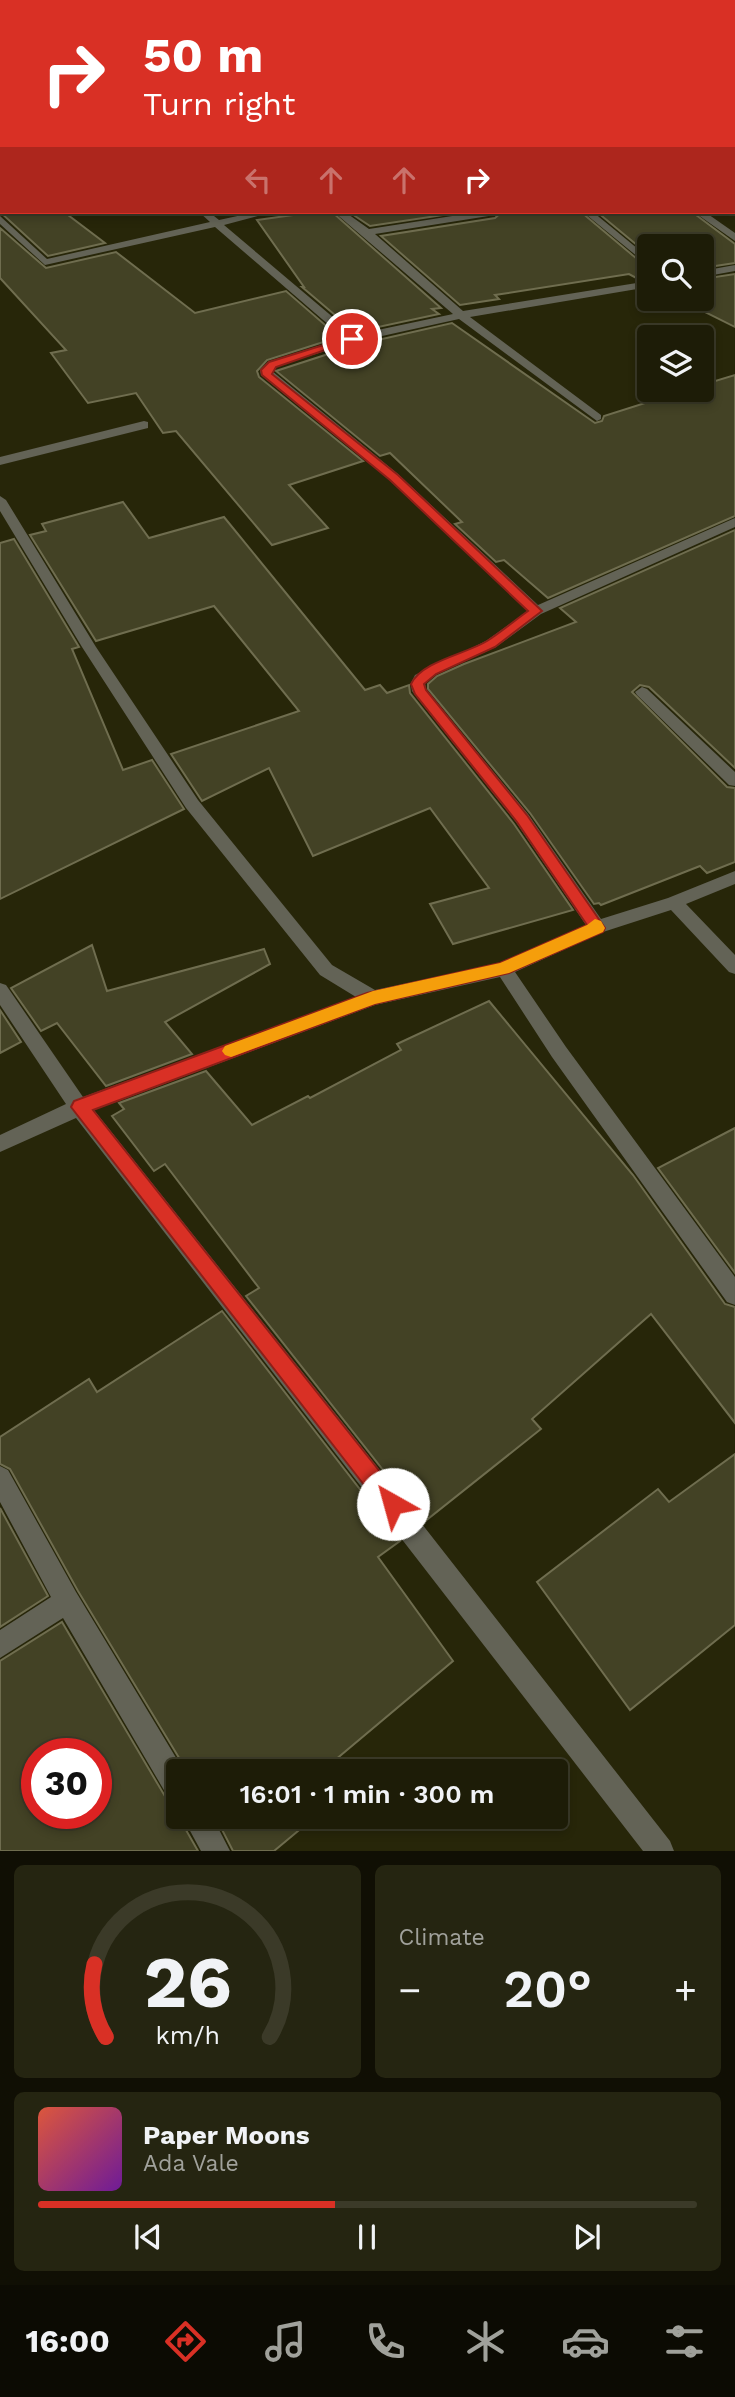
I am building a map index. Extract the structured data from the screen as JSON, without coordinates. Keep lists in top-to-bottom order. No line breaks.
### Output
{"page":{"turn":["50 m","Turn right"],"limit":"30","trip":"16:01 · 1 min · 300 m","tile":"Climate","heat":["−","20°","+"],"song":["Paper Moons","Ada Vale"],"tabs":"16:00","gauge":["26","km/h"]}}
